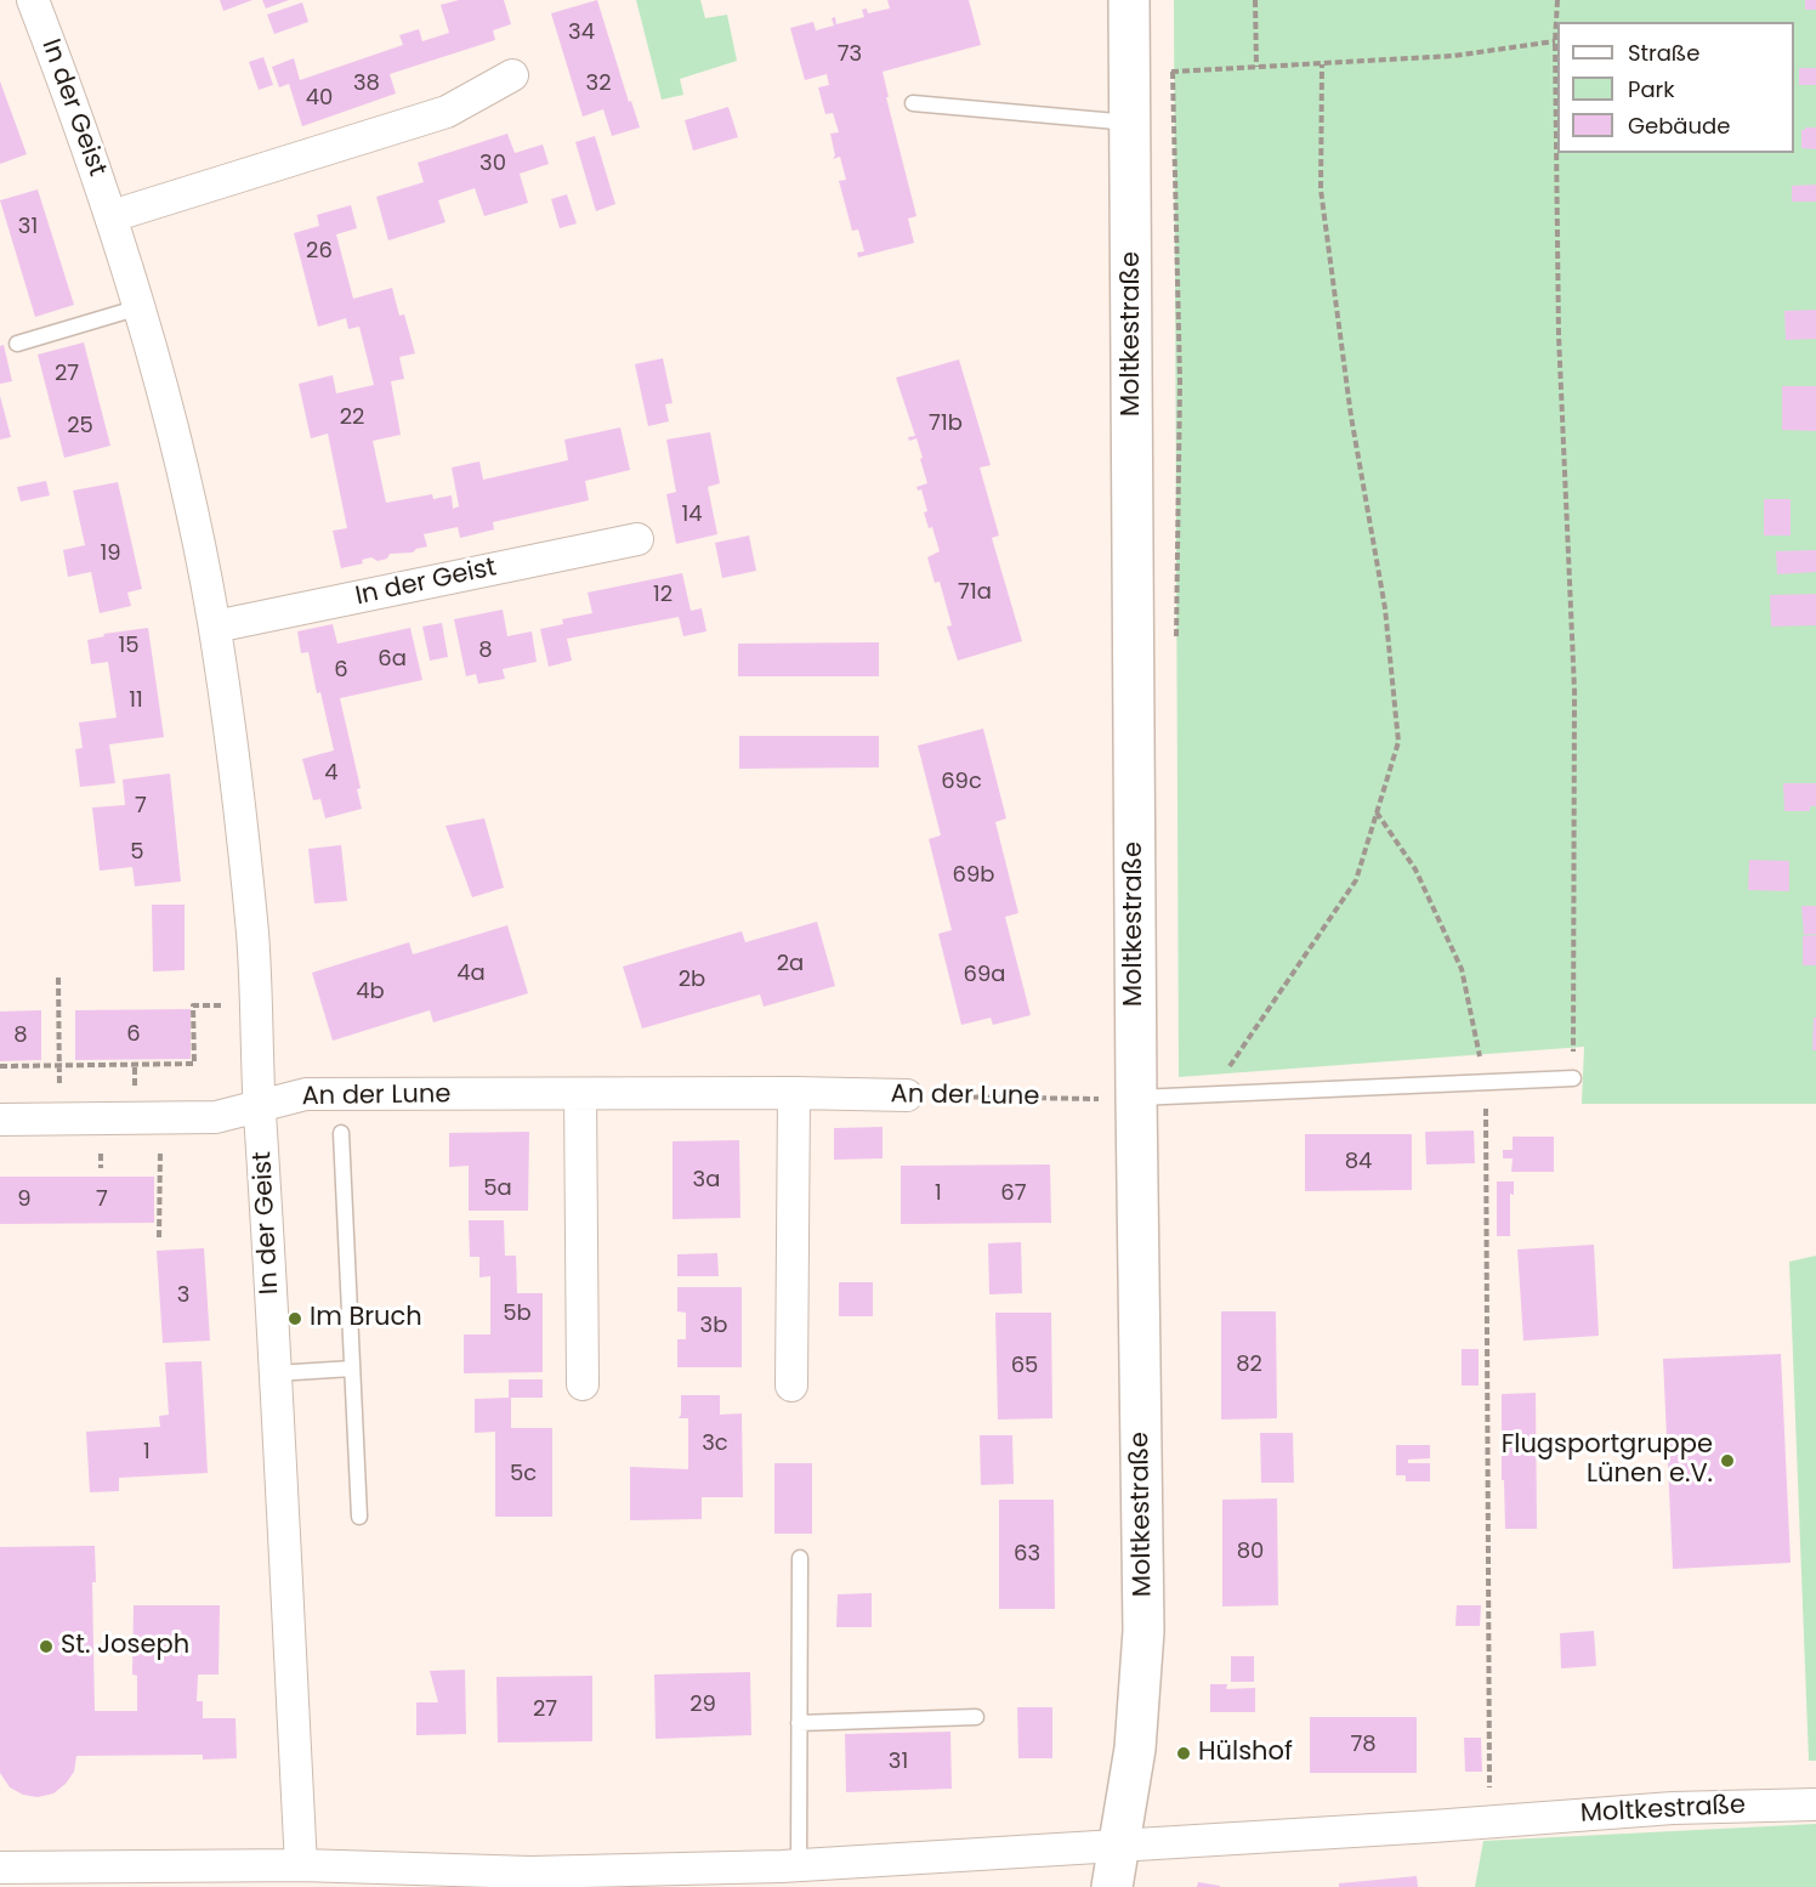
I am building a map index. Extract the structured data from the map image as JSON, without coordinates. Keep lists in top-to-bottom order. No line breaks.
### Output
{"streets":{"street":["In der Geist","Moltkestraße","An der Lune"]},"crossings":[["In der Geist","An der Lune"],["Moltkestraße","An der Lune"]],"places":["Im Bruch","Flugsportgruppe Lünen e.V.","St. Joseph","Hülshof"],"house_numbers":["34","73","38","32","40","30","31","26","27","22","71b","25","14","19","71a","12","15","8","6a","6","11","4","69c","7","5","69b","2a","4a","69a","2b","4b","6","8","84","3a","5a","1","67","9","7","3","5b","3b","82","65","3c","1","5c","80","63","29","27","78","31"],"legend":["Straße","Park","Gebäude"]}
